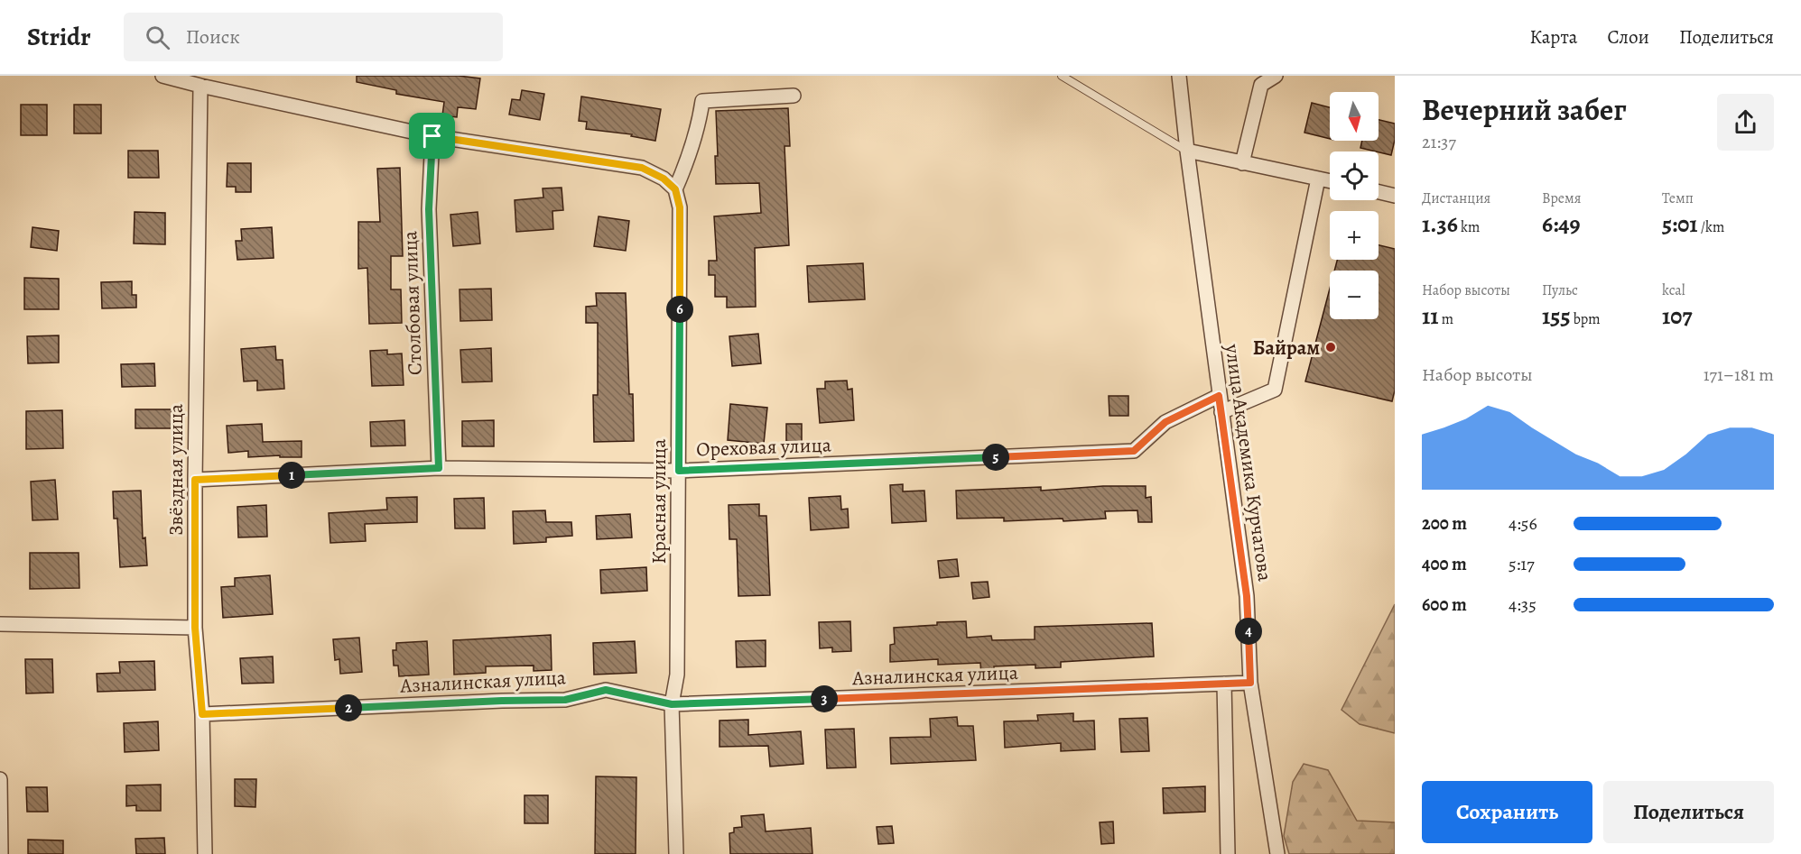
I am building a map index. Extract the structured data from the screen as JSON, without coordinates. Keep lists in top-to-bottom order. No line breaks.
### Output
{"streets":{"street":["Столбовая улица","Ореховая улица","улица Академика Курчатова","Звёздная улица","Красная улица","Азналинская улица"]},"crossings":[["Столбовая улица","Ореховая улица"],["Ореховая улица","улица Академика Курчатова"],["Ореховая улица","Звёздная улица"],["Ореховая улица","Красная улица"],["улица Академика Курчатова","Азналинская улица"],["Звёздная улица","Азналинская улица"],["Красная улица","Азналинская улица"]],"places":["Байрам"],"north":"bottom","page":{"header":"Stridr","search":"Поиск","nav":["Карта","Слои","Поделиться"],"heading":["Вечерний забег","21:37"],"map_buttons":["+","−"],"stats":[["Дистанция","1.36 km"],["Время","6:49"],["Темп","5:01 /km"],["Набор высоты","11 m"],["Пульс","155 bpm"],["kcal","107"]],"pins":["6","5","1","4","3","2"],"chart":["Набор высоты","171–181 m"],"list":[{"name":"200 m","note":"4:56"},{"name":"400 m","note":"5:17"},{"name":"600 m","note":"4:35"}],"buttons":["Сохранить","Поделиться"]}}
